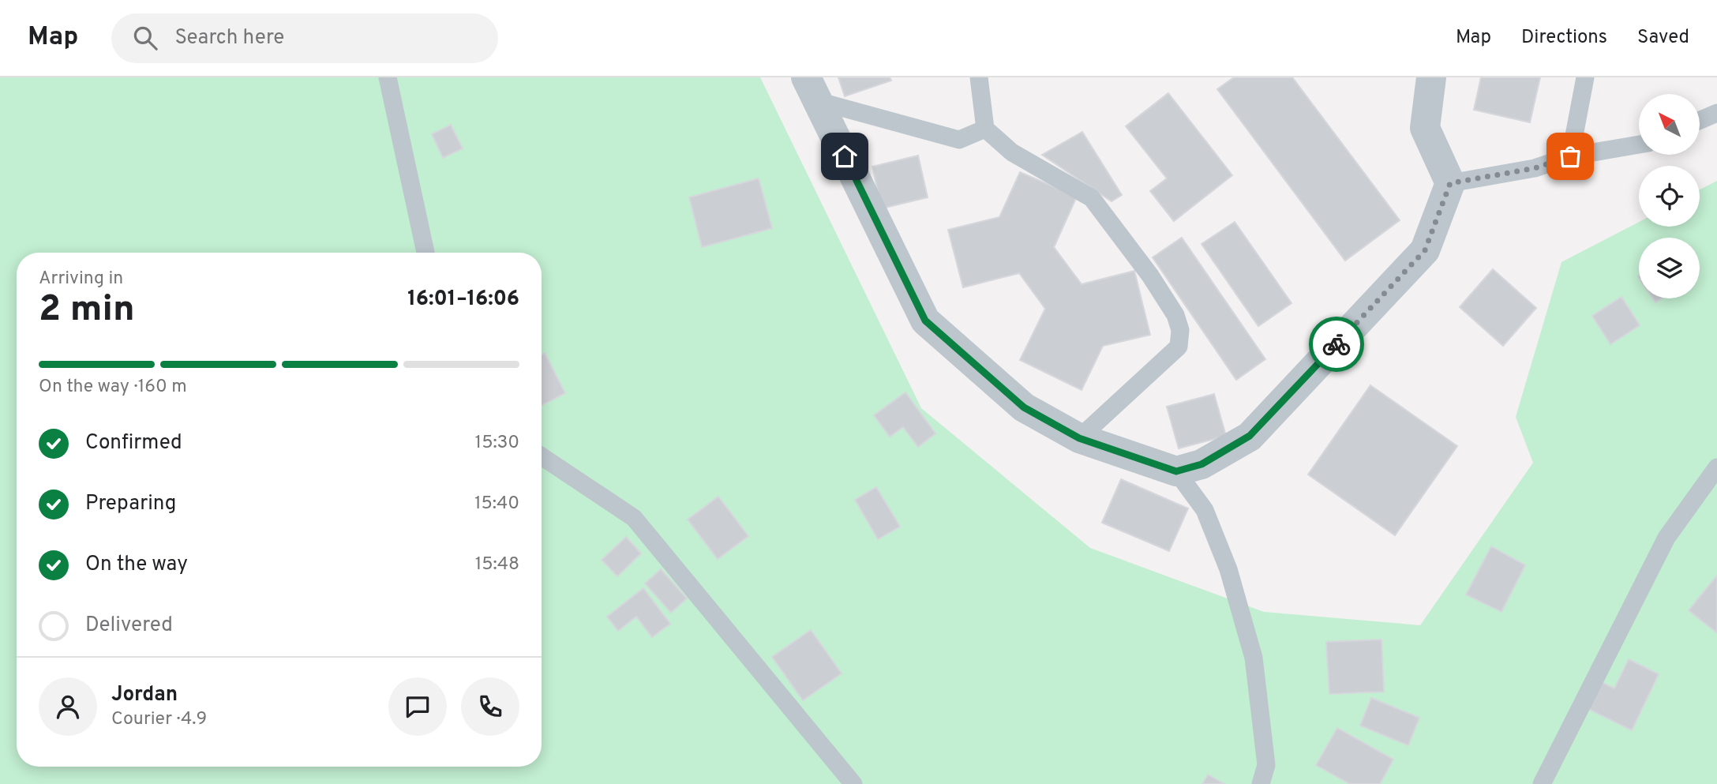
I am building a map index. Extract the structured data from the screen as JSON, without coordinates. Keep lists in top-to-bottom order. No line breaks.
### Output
{"north":"top left","page":{"header":"Map","search":"Search here","nav":["Map","Directions","Saved"],"heading":["2 min","Arriving in","16:01–16:06"],"panel":["Jordan","Courier · 4.9"],"bar":"On the way · 160 m","list":[["Confirmed","15:30"],["Preparing","15:40"],["On the way","15:48"],"Delivered"]}}
